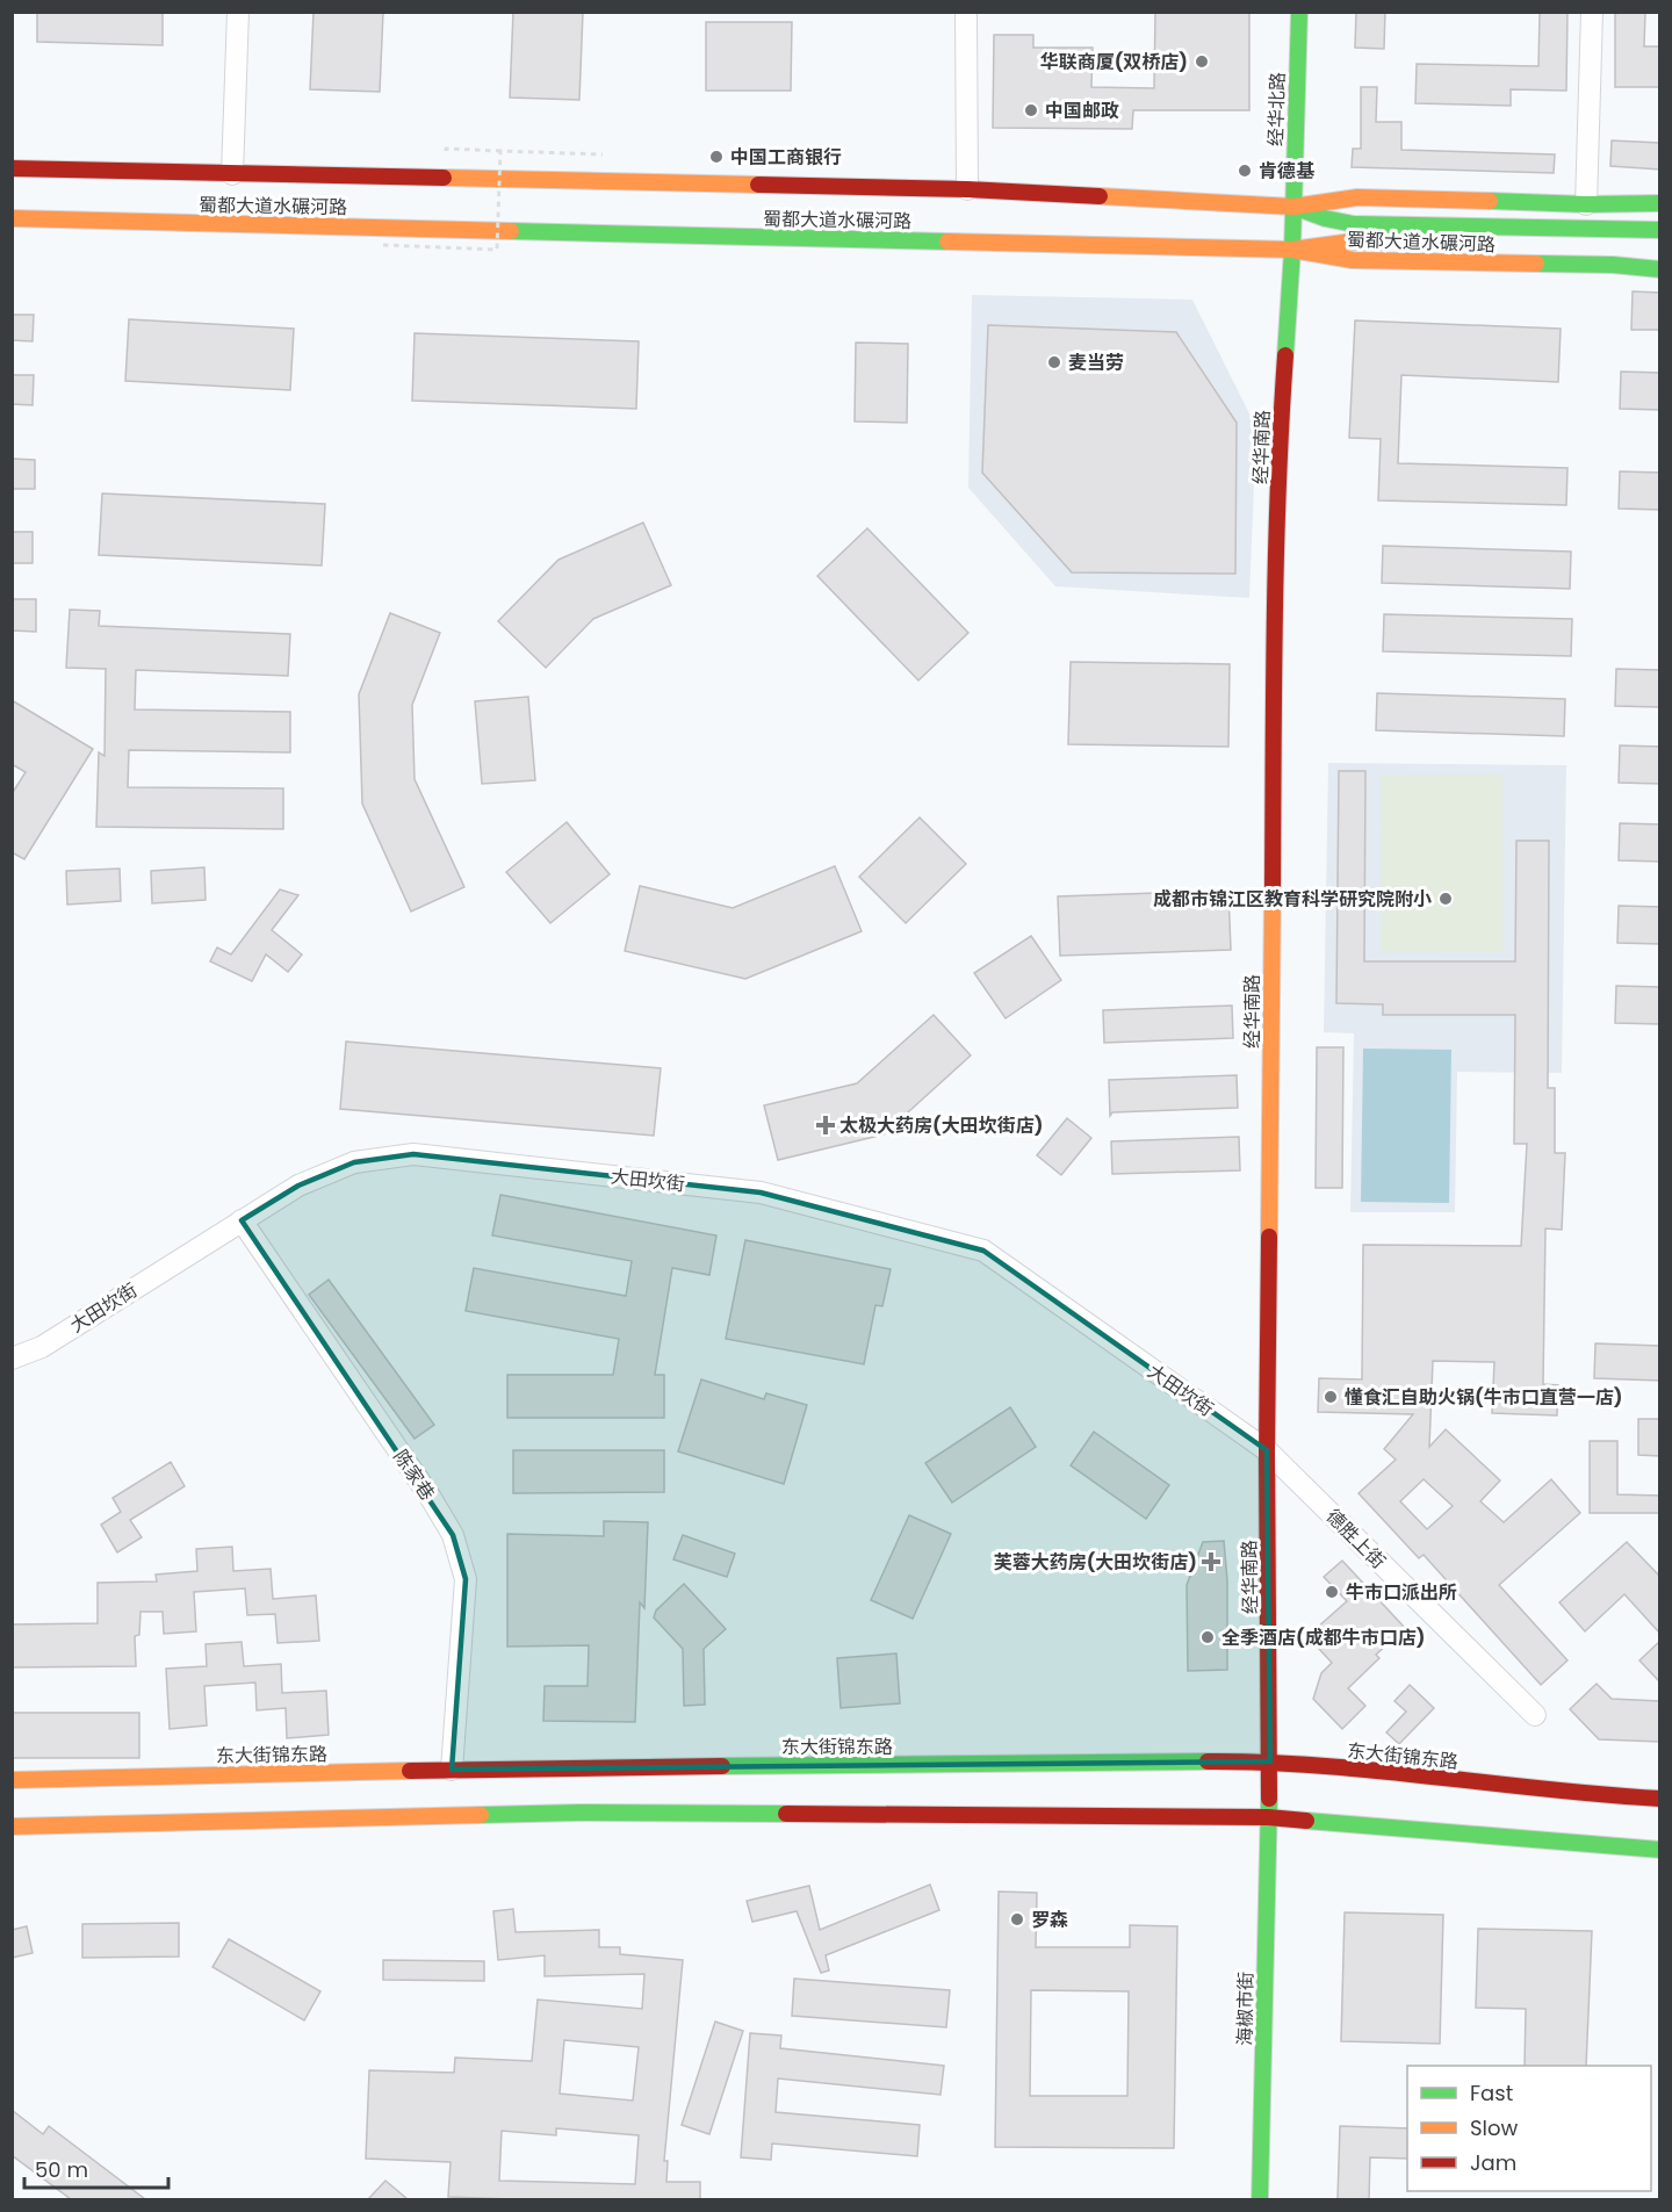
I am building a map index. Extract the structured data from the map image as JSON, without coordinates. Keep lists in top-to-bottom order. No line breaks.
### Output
{"streets":{"main road":["经华北路","蜀都大道水碾河路","经华南路","东大街锦东路","海椒市街"],"street":["大田坎街","陈家巷","德胜上街"]},"crossings":[["经华北路","蜀都大道水碾河路"],["经华北路","经华南路"],["蜀都大道水碾河路","经华南路"],["经华南路","大田坎街"],["经华南路","德胜上街"],["经华南路","东大街锦东路"],["经华南路","海椒市街"],["大田坎街","陈家巷"],["大田坎街","德胜上街"],["陈家巷","东大街锦东路"]],"places":{"other":["华联商厦(双桥店)","中国邮政","中国工商银行","肯德基","麦当劳","成都市锦江区教育科学研究院附小","懂食汇自助火锅(牛市口直营一店)","牛市口派出所","全季酒店(成都牛市口店)","罗森"],"health":["太极大药房(大田坎街店)","芙蓉大药房(大田坎街店)"]},"legend":["Fast","Slow","Jam"],"scale_bar":"50 m"}
